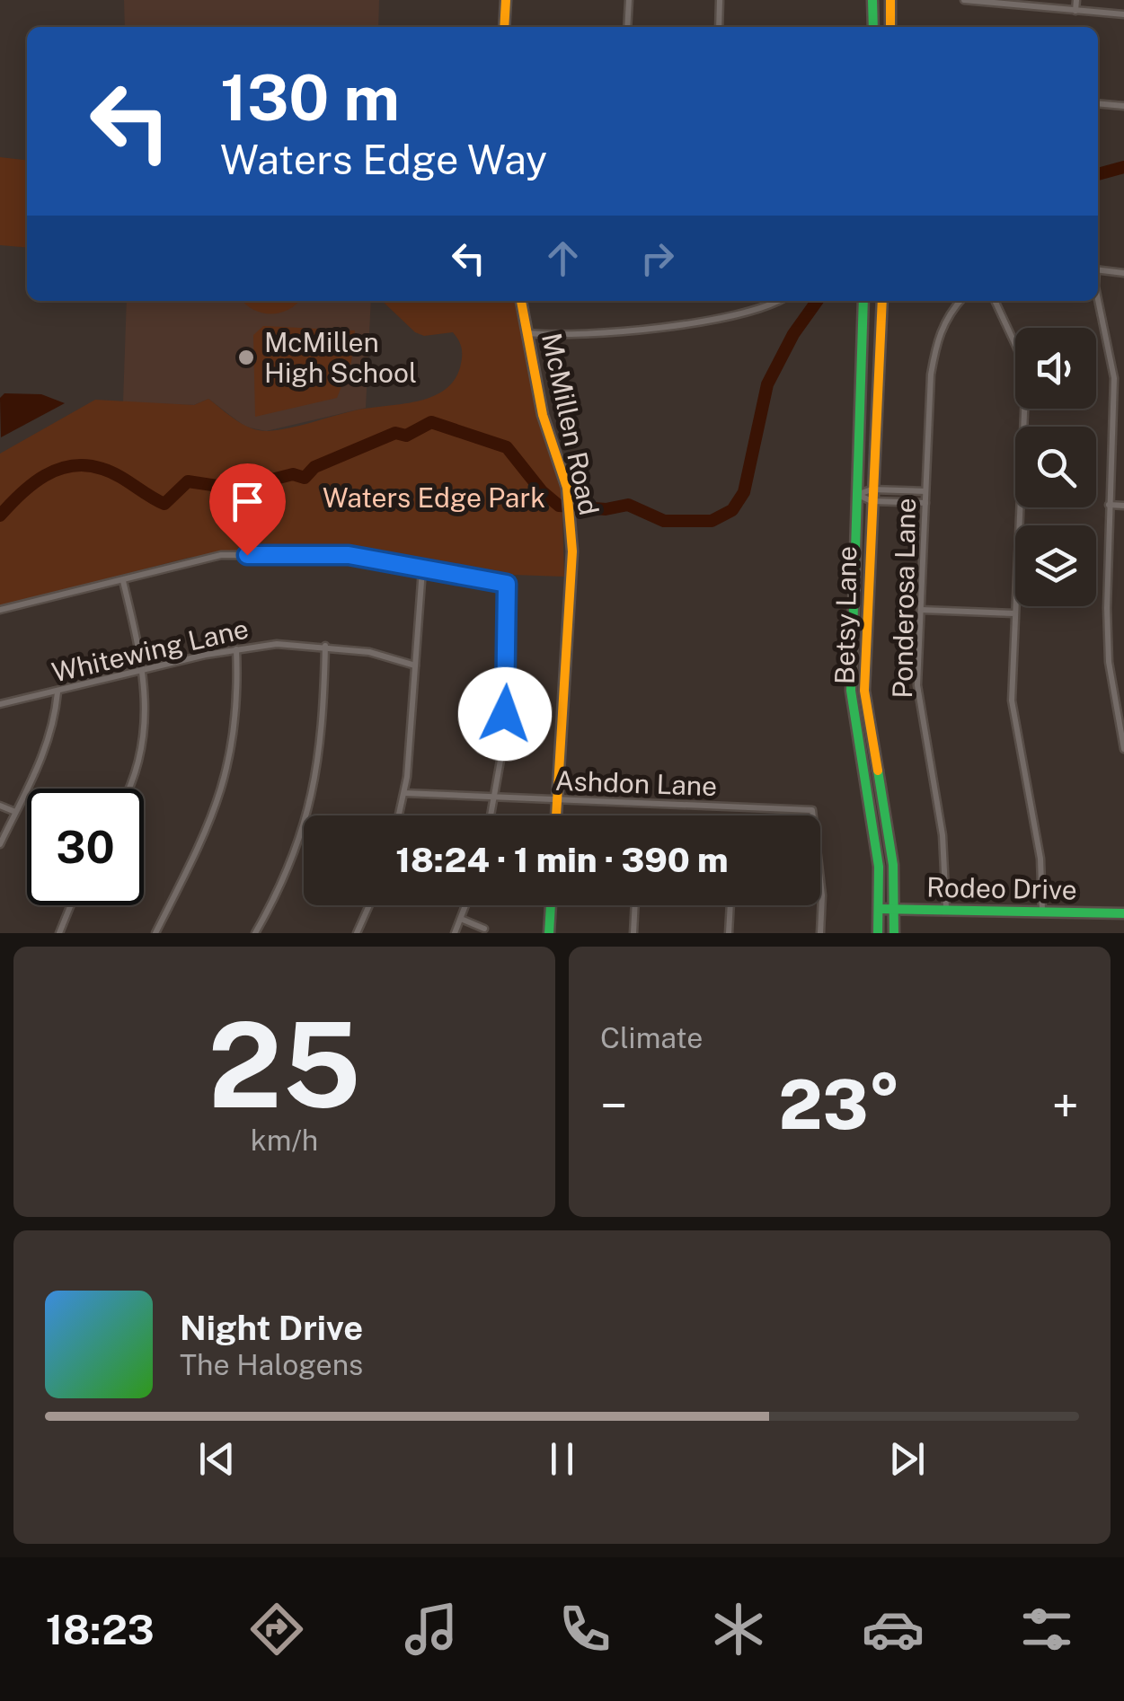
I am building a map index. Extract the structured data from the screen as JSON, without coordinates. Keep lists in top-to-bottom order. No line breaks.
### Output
{"streets":{"main road":["McMillen Road","Betsy Lane","Rodeo Drive"],"street":["Ponderosa Lane","Whitewing Lane","Ashdon Lane"]},"crossings":[["McMillen Road","Ashdon Lane"],["Ponderosa Lane","Rodeo Drive"],["Betsy Lane","Rodeo Drive"]],"parks":["Waters Edge Park"],"places":["McMillen High School"],"page":{"turn":["130 m","Waters Edge Way"],"limit":"30","trip":"18:24 · 1 min · 390 m","tile":[["25","km/h"],"Climate"],"heat":["−","23°","+"],"song":["Night Drive","The Halogens"],"tabs":"18:23"}}
